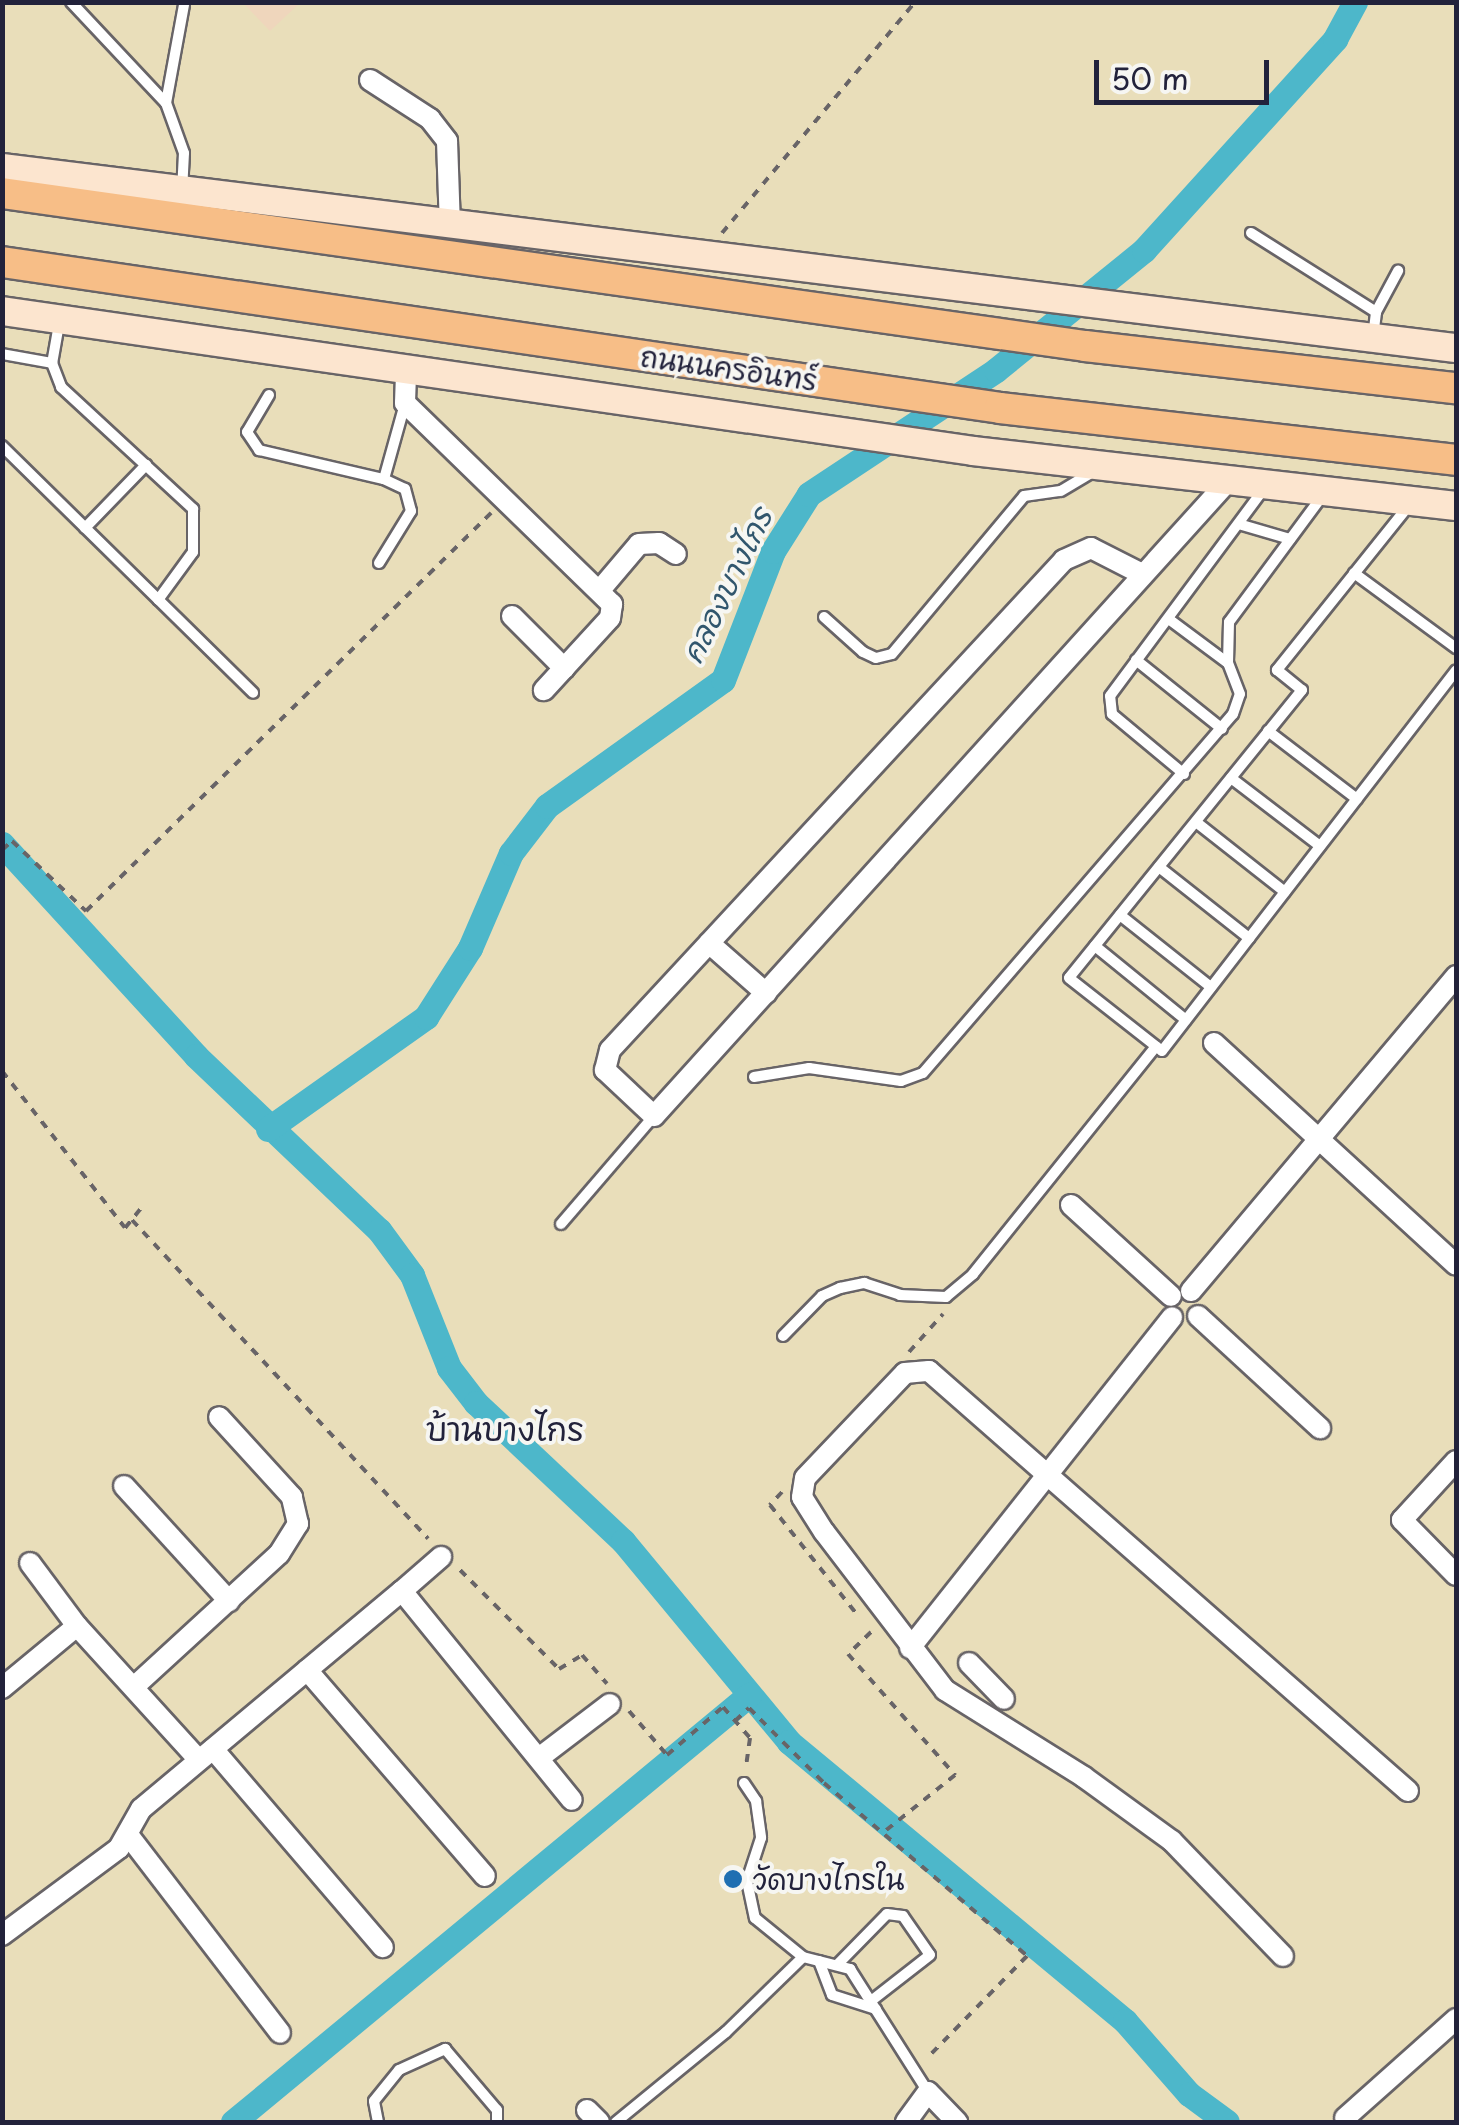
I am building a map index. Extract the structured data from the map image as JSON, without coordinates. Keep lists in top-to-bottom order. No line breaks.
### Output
{"streets":{"main road":["ถนนนครอินทร์"]},"districts":["บ้านบางไกร"],"water":["คลองบางไกร"],"places":["วัดบางไกรใน"],"scale_bar":"50 m"}
